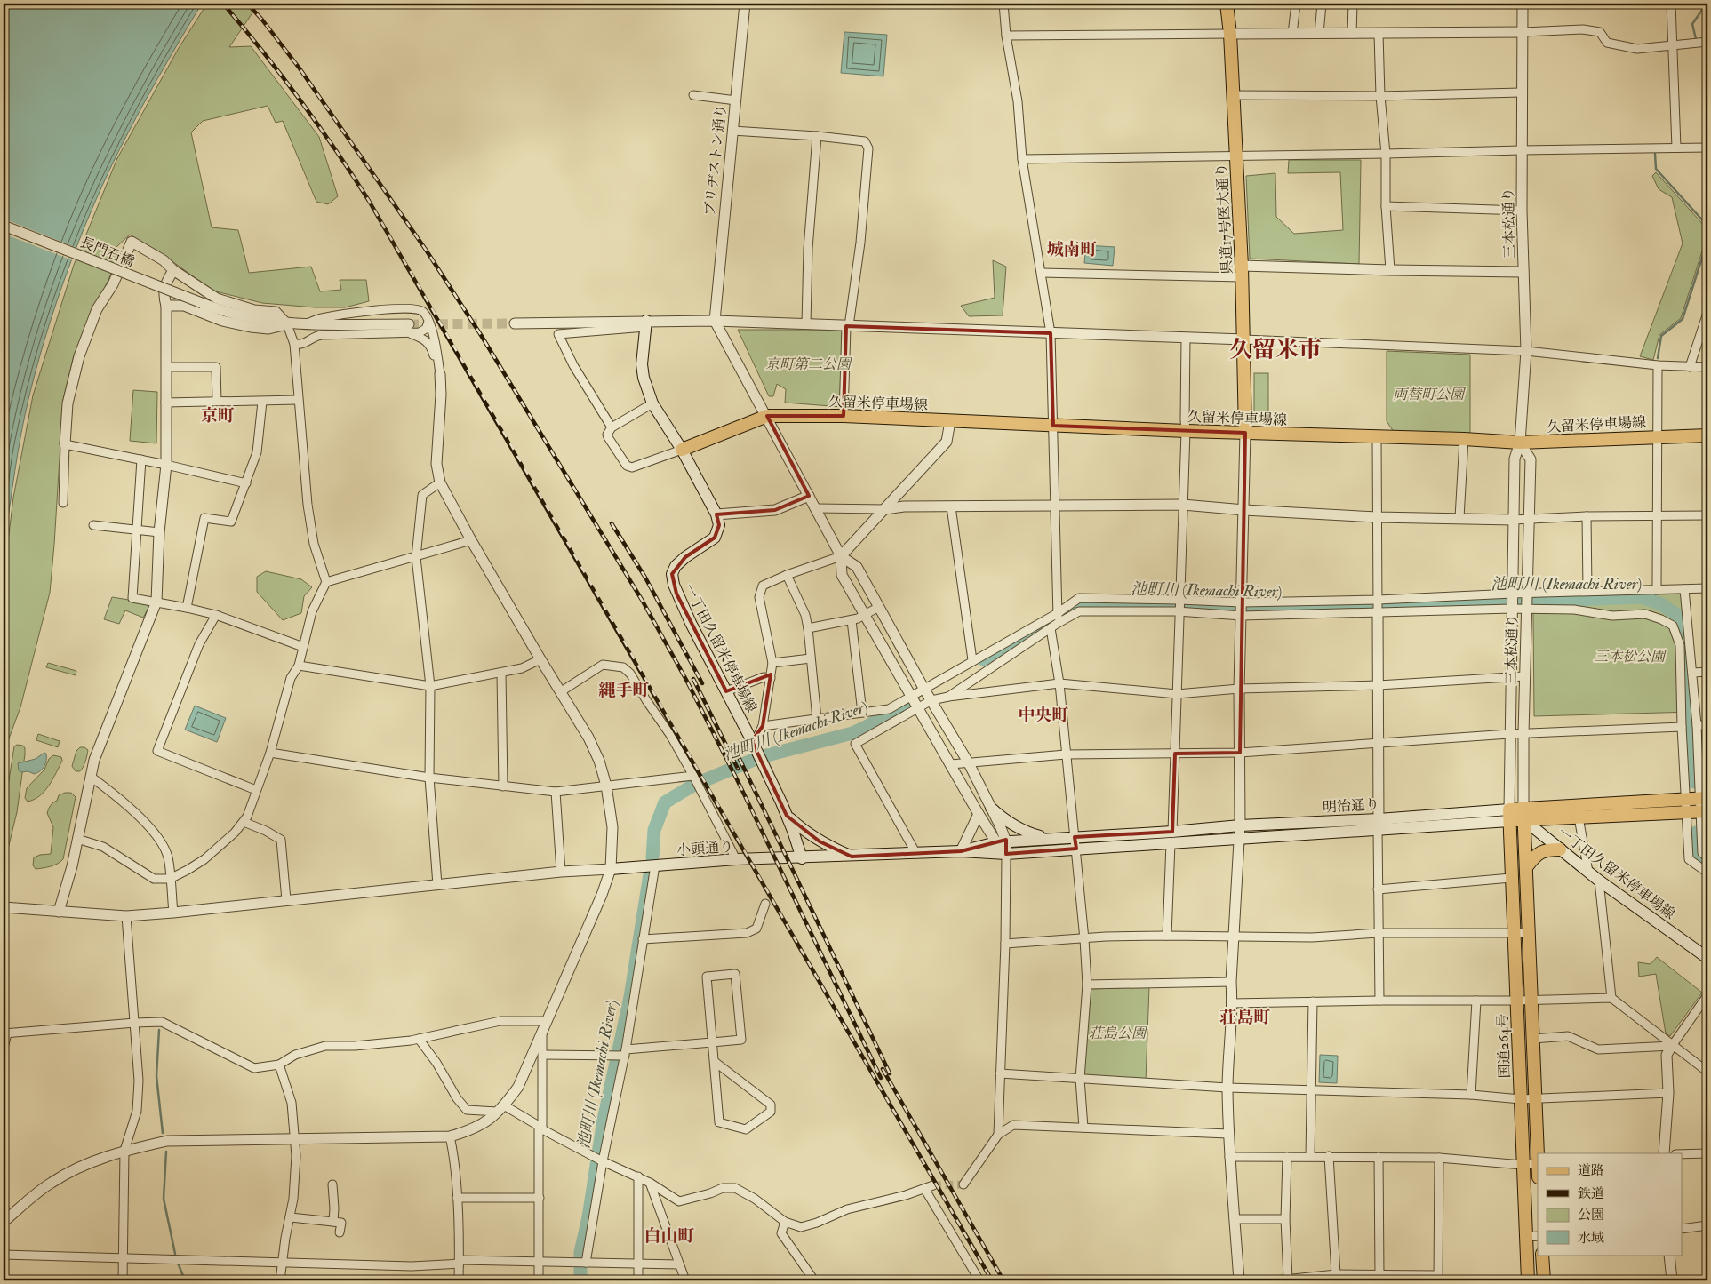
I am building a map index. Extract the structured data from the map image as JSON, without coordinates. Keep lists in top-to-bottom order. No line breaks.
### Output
{"streets":{"main road":["県道17号医大通り","久留米停車場線","一丁田久留米停車場線","明治通り","小頭通り","国道264号"],"street":["ブリヂストン通り","三本松通り","長門石橋"]},"crossings":[["県道17号医大通り","久留米停車場線"],["三本松通り","久留米停車場線"],["三本松通り","一丁田久留米停車場線"],["三本松通り","明治通り"],["三本松通り","国道264号"],["一丁田久留米停車場線","明治通り"],["一丁田久留米停車場線","小頭通り"],["明治通り","国道264号"]],"districts":["城南町","久留米市","京町","縄手町","中央町","荘島町","白山町"],"water":["池町川 (Ikemachi River)"],"parks":["京町第二公園","両替町公園","三本松公園","荘島公園"],"legend":["道路","鉄道","公園","水域"]}
